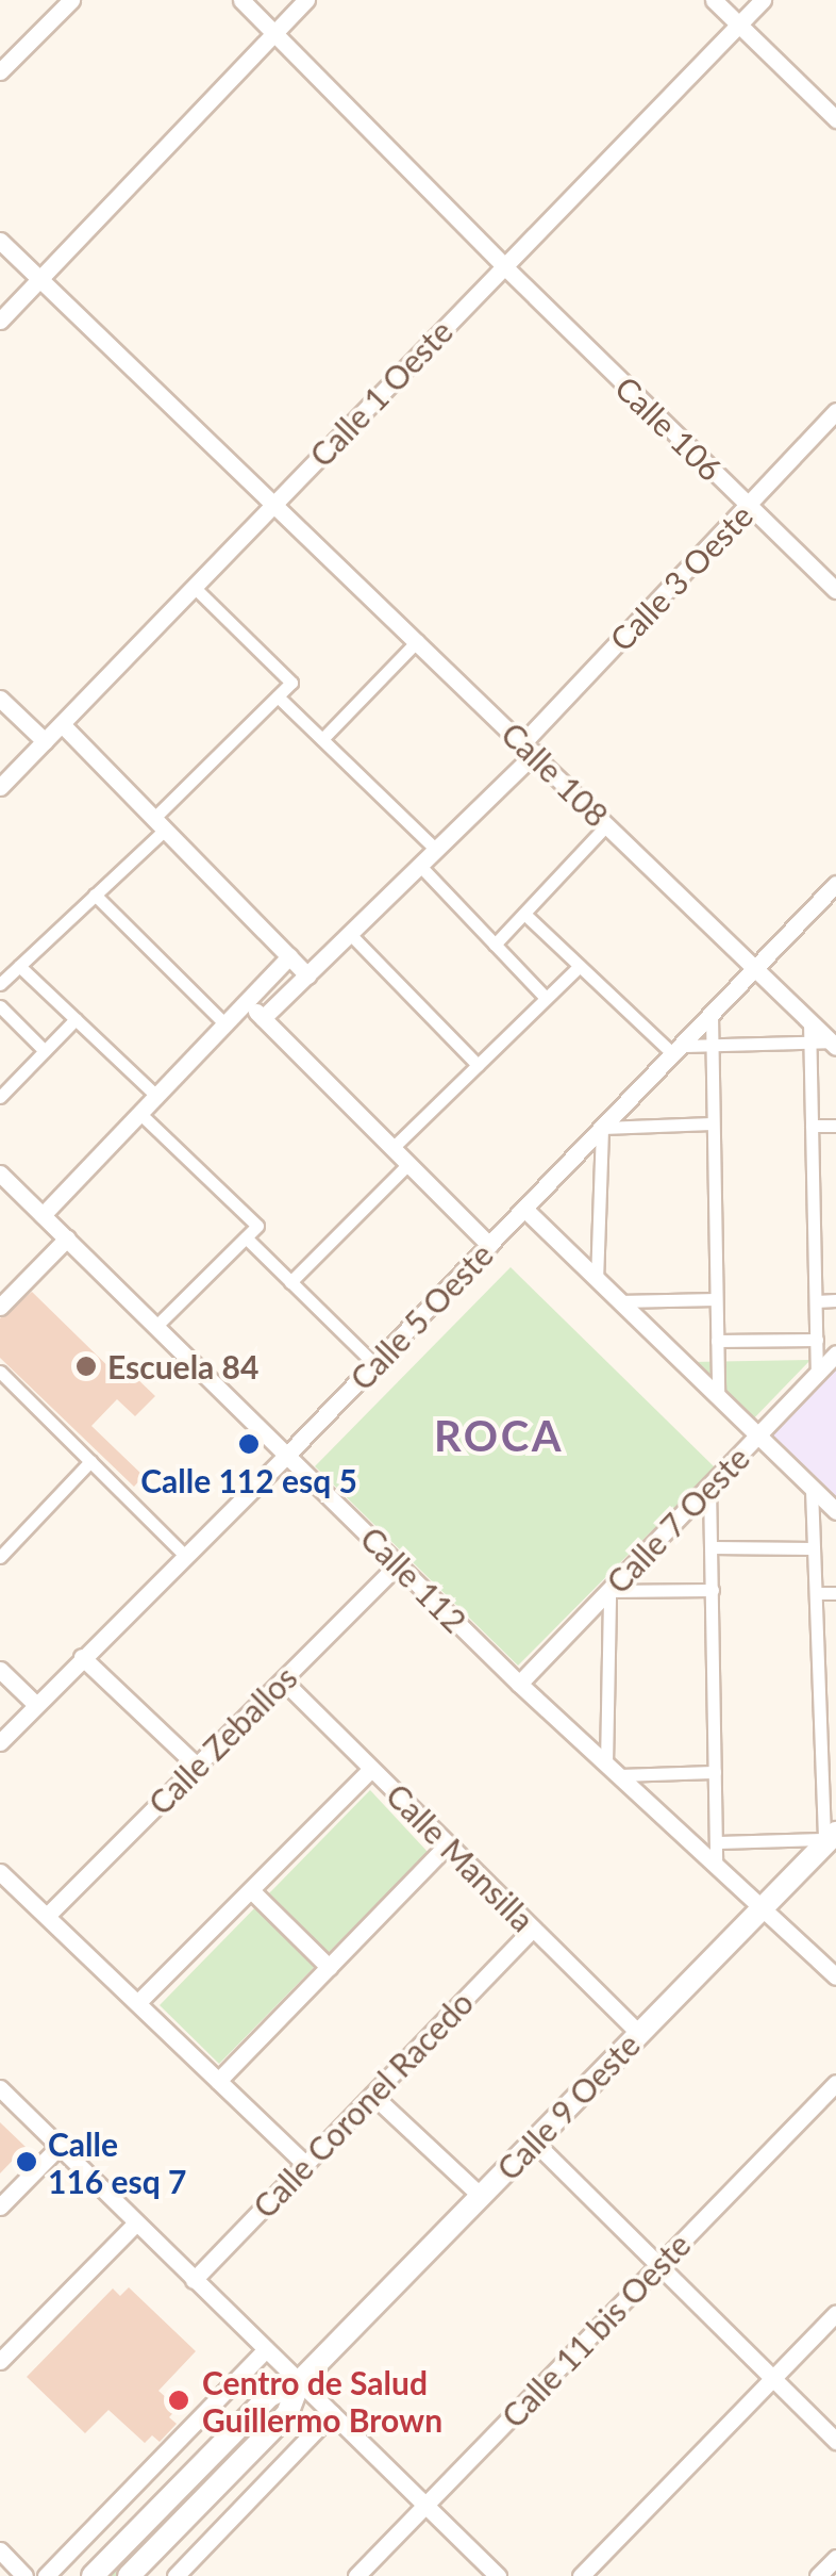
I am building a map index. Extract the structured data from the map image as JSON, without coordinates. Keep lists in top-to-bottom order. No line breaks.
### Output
{"streets":{"main road":["Calle 9 Oeste"],"street":["Calle 1 Oeste","Calle 106","Calle 3 Oeste","Calle 108","Calle 5 Oeste","Calle 7 Oeste","Calle 112","Calle Zeballos","Calle Mansilla","Calle Coronel Racedo","Calle 11 bis Oeste"]},"crossings":[["Calle 1 Oeste","Calle 106"],["Calle 1 Oeste","Calle 108"],["Calle 106","Calle 3 Oeste"],["Calle 3 Oeste","Calle 108"],["Calle 108","Calle 5 Oeste"],["Calle 5 Oeste","Calle 112"],["Calle 7 Oeste","Calle 112"],["Calle 112","Calle Zeballos"],["Calle 112","Calle 9 Oeste"],["Calle Zeballos","Calle Mansilla"],["Calle Mansilla","Calle Coronel Racedo"],["Calle Mansilla","Calle 9 Oeste"]],"districts":["ROCA"],"places":["Escuela 84","Calle 112 esq 5","Calle 116 esq 7","Centro de Salud Guillermo Brown"]}
